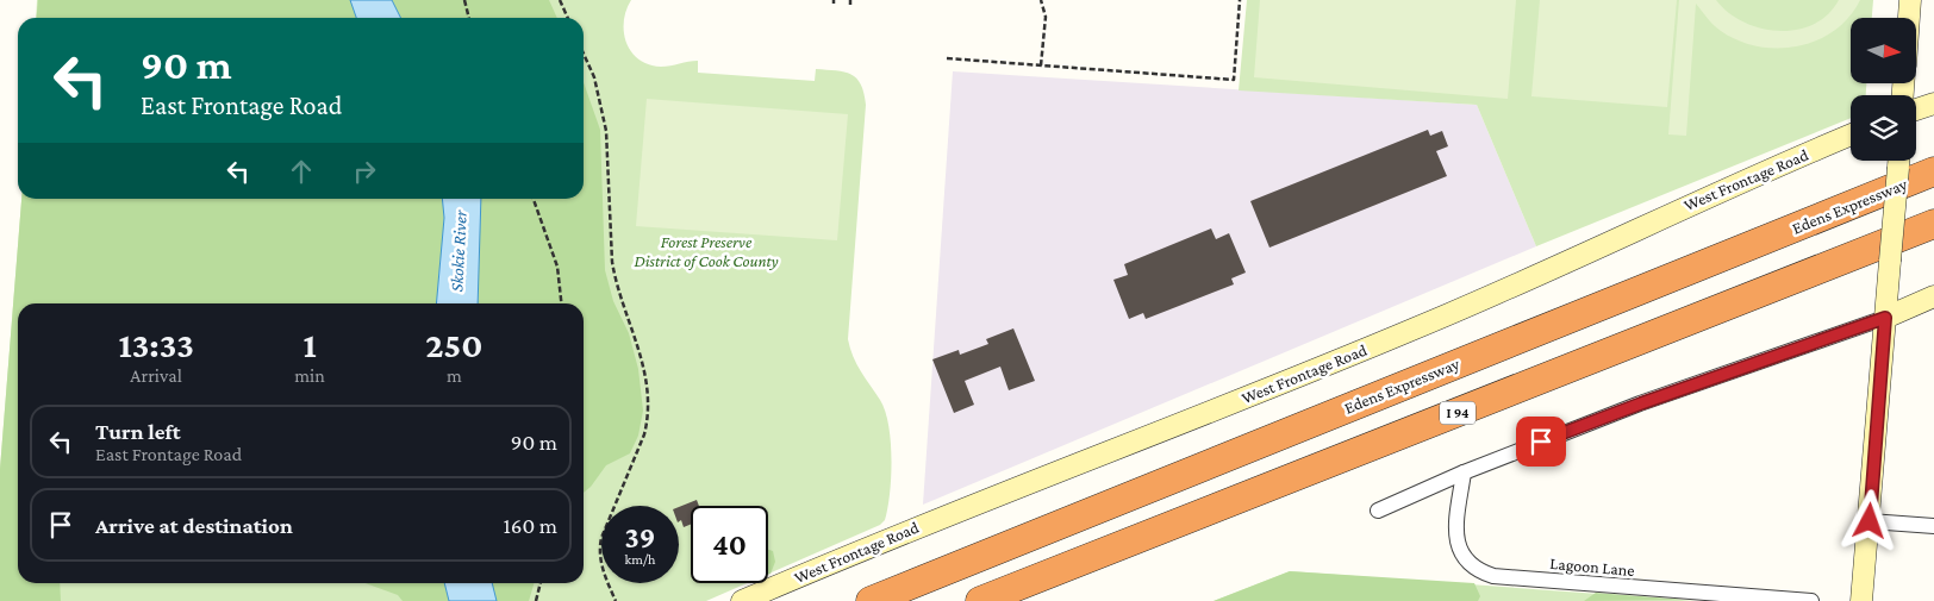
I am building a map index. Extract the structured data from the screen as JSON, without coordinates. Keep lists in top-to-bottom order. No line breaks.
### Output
{"streets":{"highway":["Edens Expressway","I 94"],"street":["West Frontage Road","Lagoon Lane"]},"water":["Skokie River"],"parks":["Forest Preserve District of Cook County"],"north":"right","page":{"turn":["90 m","East Frontage Road"],"eta":["13:33","Arrival","1","min","250","m"],"list":[{"name":"Turn left","note":"East Frontage Road","value":"90 m"},{"name":"Arrive at destination","value":"160 m"}],"speed":"39 km/h","limit":"40"}}
